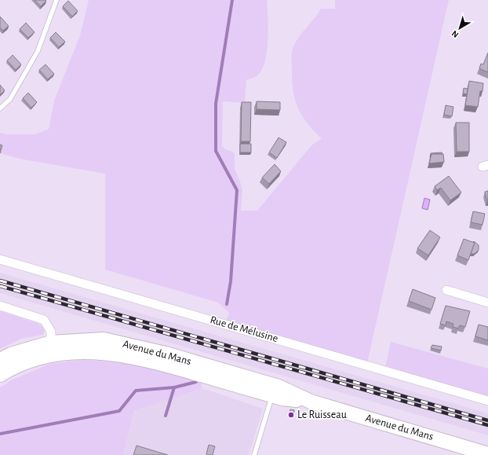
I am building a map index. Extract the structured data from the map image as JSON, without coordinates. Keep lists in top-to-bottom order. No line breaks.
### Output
{"streets":{"main road":["Avenue du Mans"],"street":["Rue de Mélusine"]},"places":["Le Ruisseau"],"north":"bottom left"}
